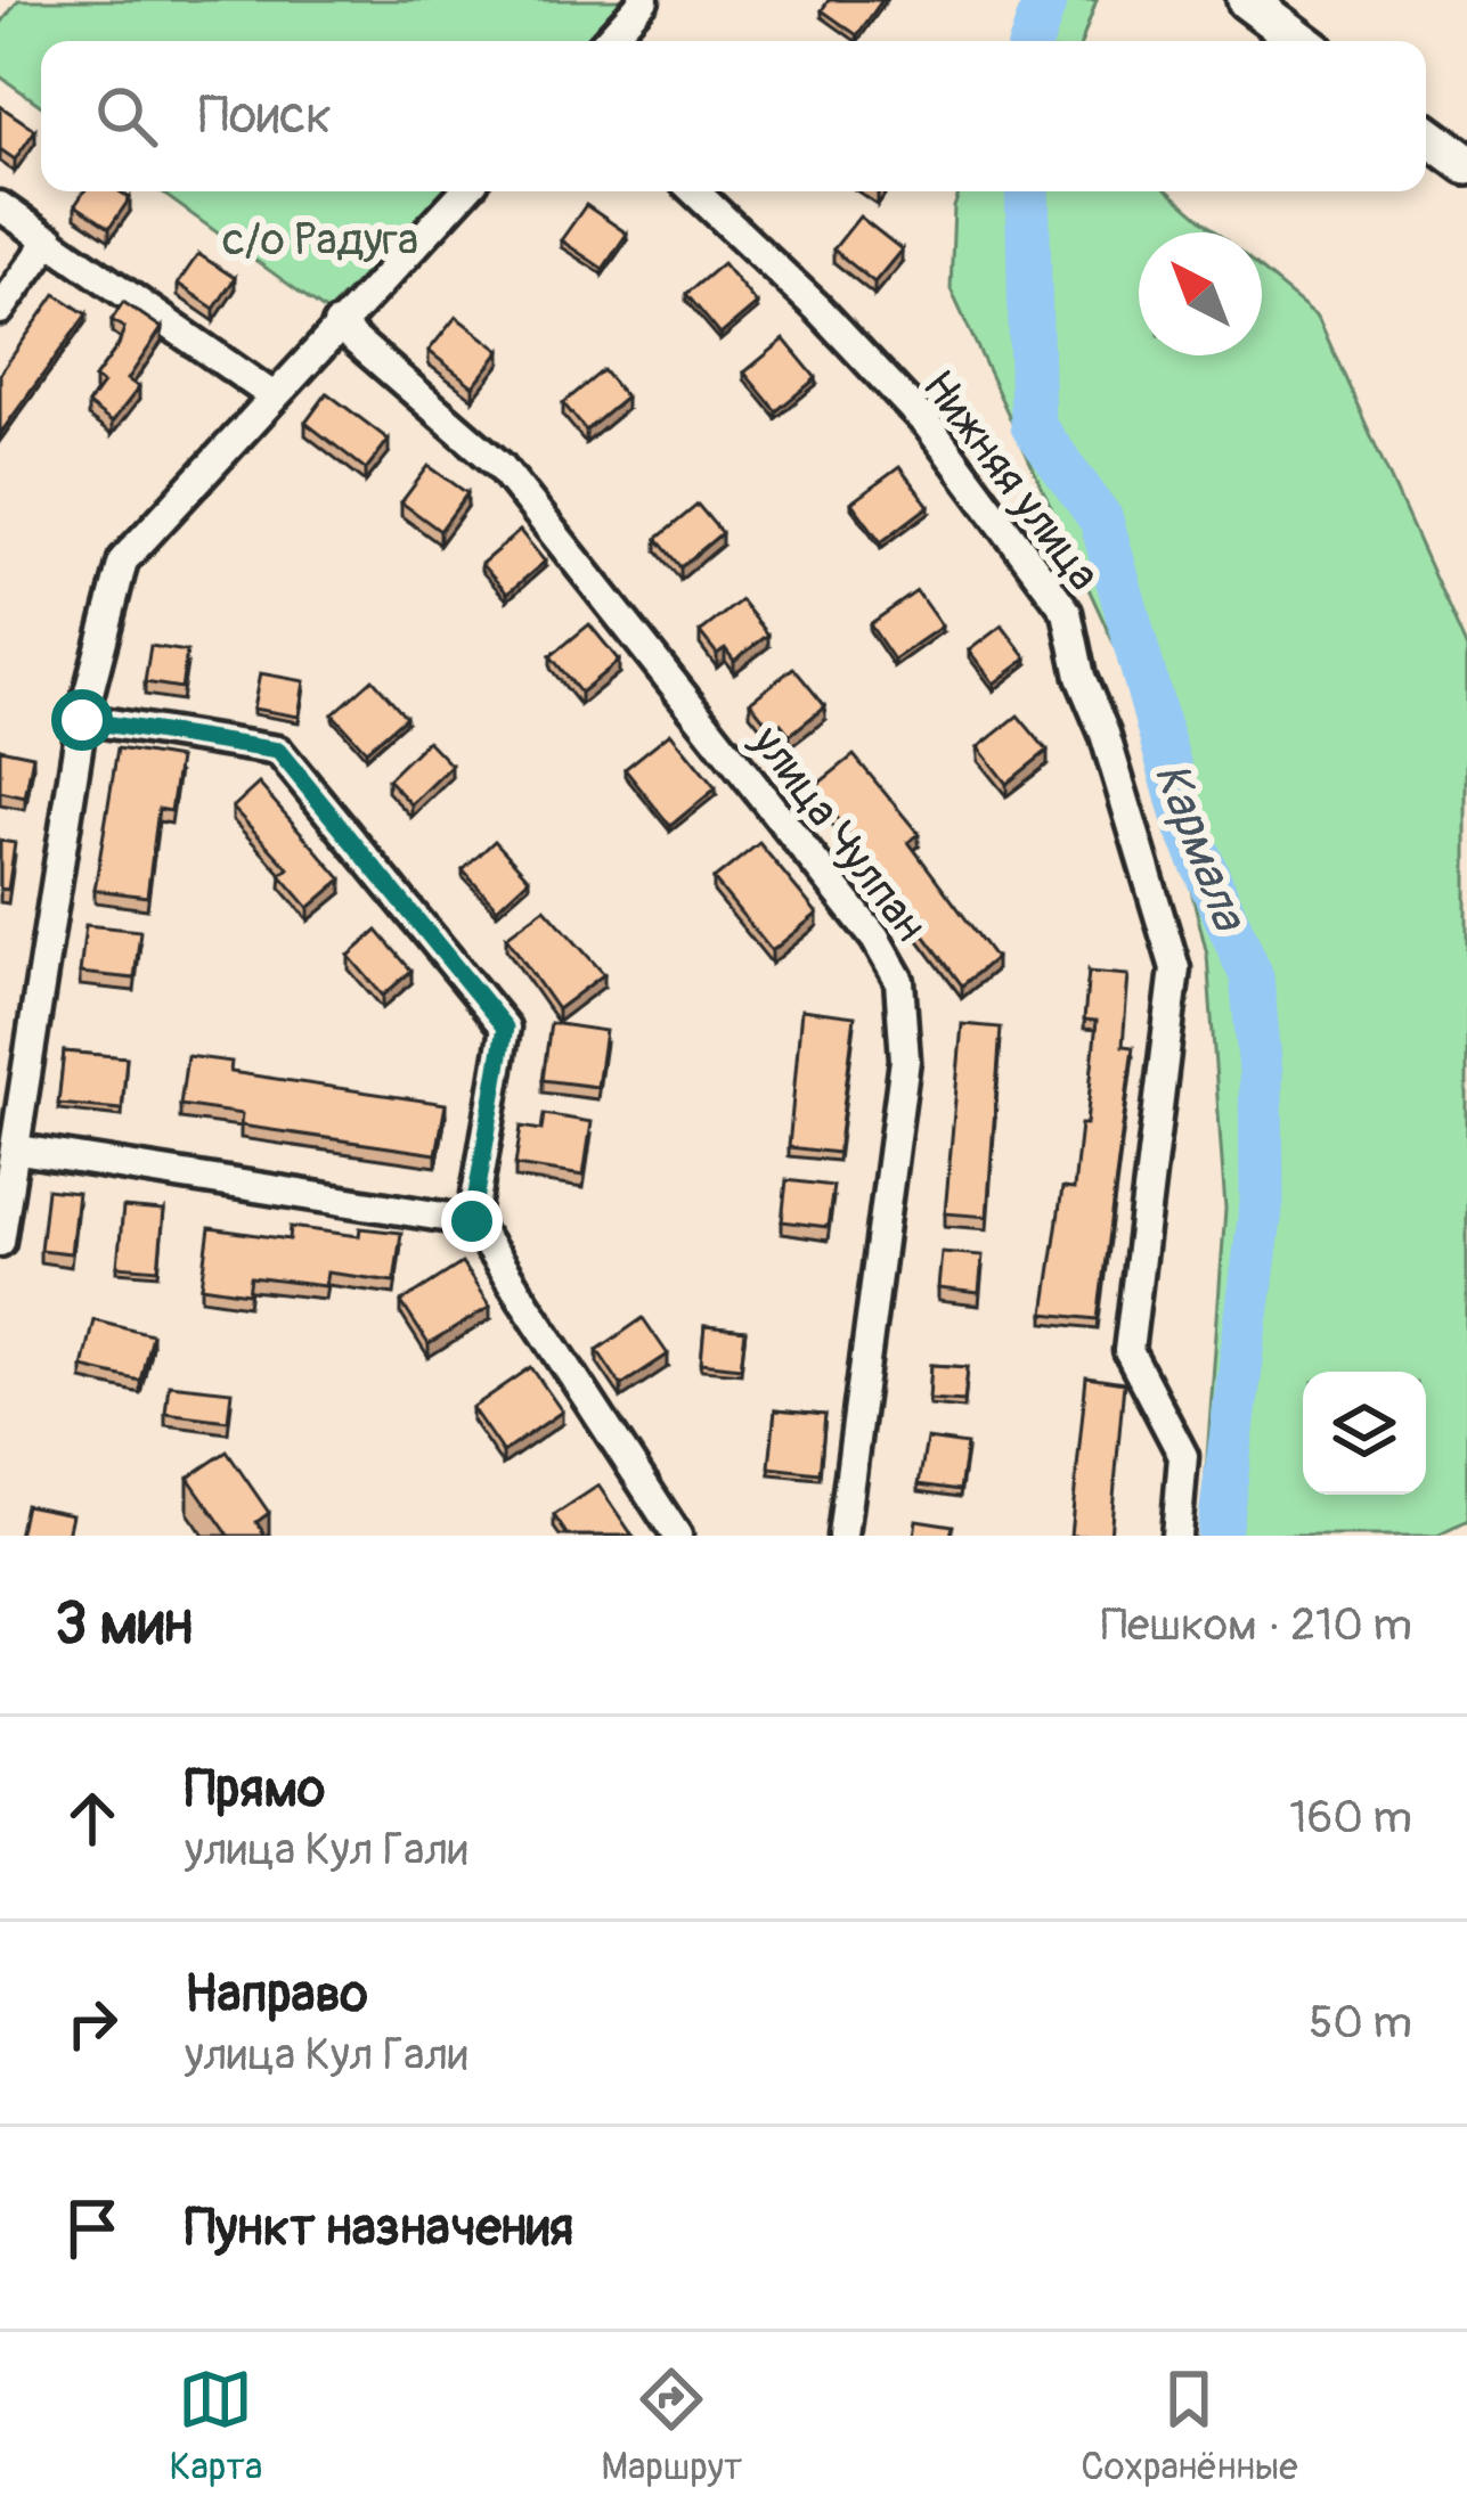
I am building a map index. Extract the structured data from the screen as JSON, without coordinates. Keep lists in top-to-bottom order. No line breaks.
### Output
{"streets":{"street":["Нижняя улица","улица Чулпан"]},"water":["Кармала"],"parks":["с/о Радуга"],"north":"top left","page":{"search":"Поиск","heading":["3 мин","Пешком · 210 m"],"list":[["Прямо","улица Кул Гали","160 m"],["Направо","улица Кул Гали","50 m"],"Пункт назначения"],"nav":["Карта","Маршрут","Сохранённые"]}}
